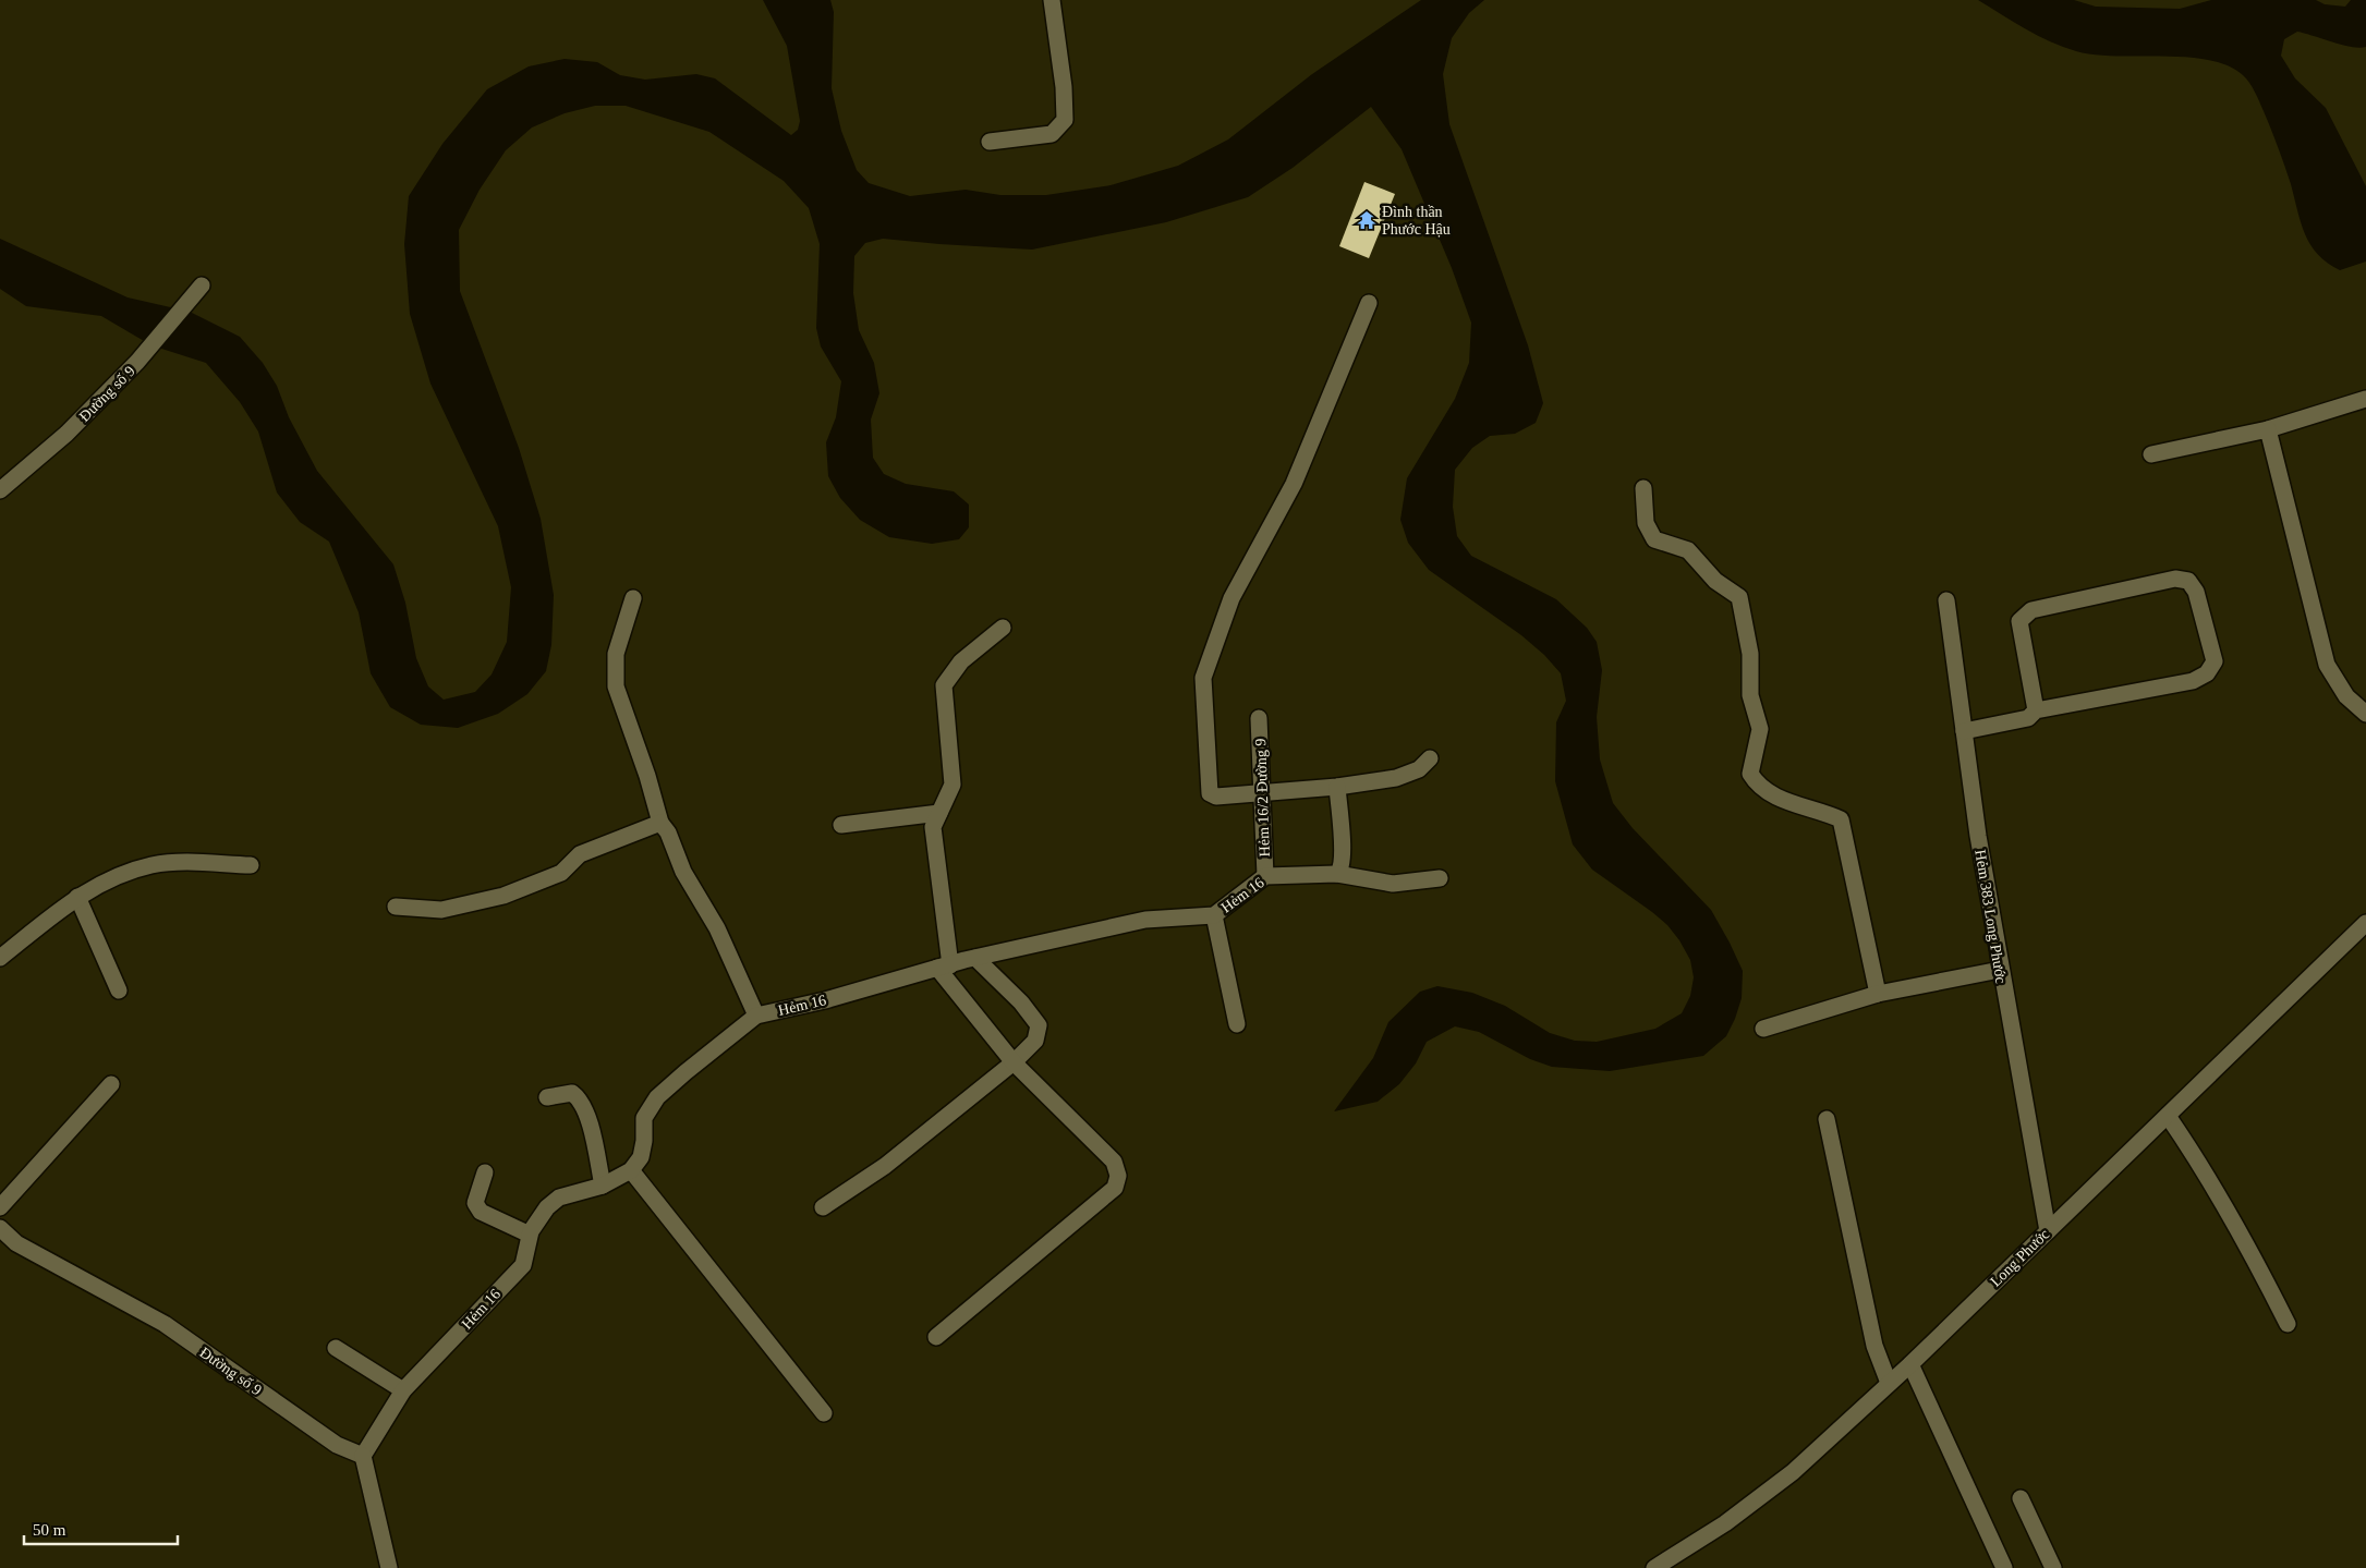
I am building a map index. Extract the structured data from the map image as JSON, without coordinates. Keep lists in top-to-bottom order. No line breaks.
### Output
{"streets":{"street":["Đường số 9","Hẻm 16/2 Đường 9","Hẻm 16","Hẻm 383 Long Phước","Long Phước"]},"crossings":[["Đường số 9","Hẻm 16"],["Hẻm 16/2 Đường 9","Hẻm 16"],["Hẻm 383 Long Phước","Long Phước"]],"places":{"temple":["Đình thần Phước Hậu"]},"scale_bar":"50 m"}
